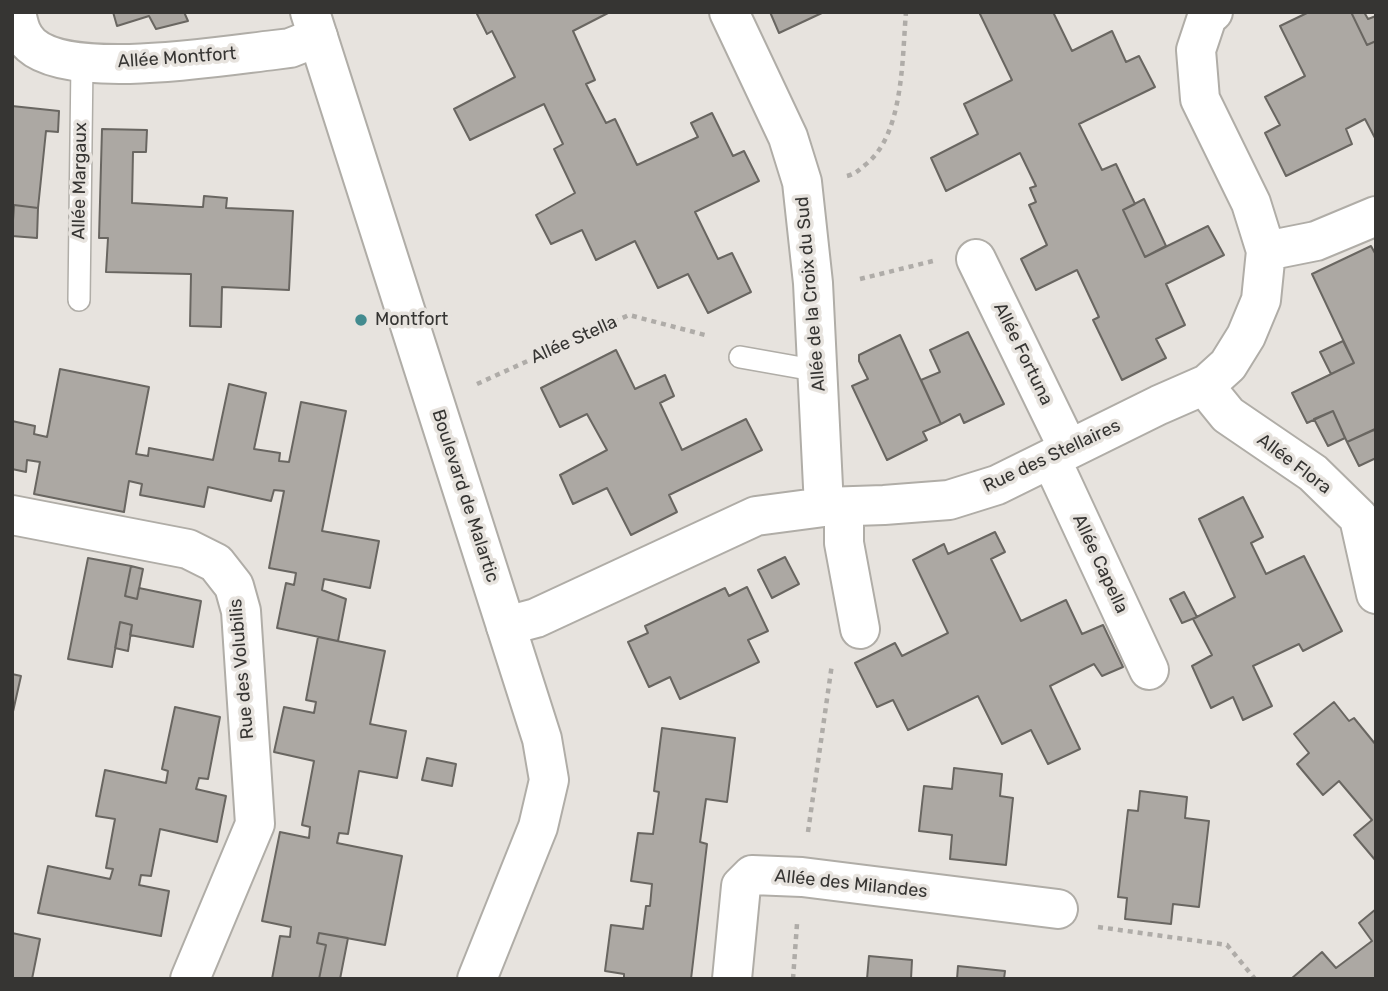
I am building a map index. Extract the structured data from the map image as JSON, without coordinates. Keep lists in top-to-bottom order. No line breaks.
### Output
{"streets":{"street":["Allée Montfort","Allée de la Croix du Sud","Allée Fortuna","Rue des Stellaires","Allée Flora","Boulevard de Malartic","Allée Capella","Rue des Volubilis","Allée des Milandes"],"lane":["Allée Margaux"],"path":["Allée Stella"]},"crossings":[["Allée Montfort","Allée Margaux"],["Allée Montfort","Boulevard de Malartic"],["Allée de la Croix du Sud","Rue des Stellaires"],["Allée Fortuna","Rue des Stellaires"],["Allée Fortuna","Allée Capella"],["Rue des Stellaires","Allée Flora"],["Rue des Stellaires","Boulevard de Malartic"],["Rue des Stellaires","Allée Capella"]],"places":["Montfort"]}
